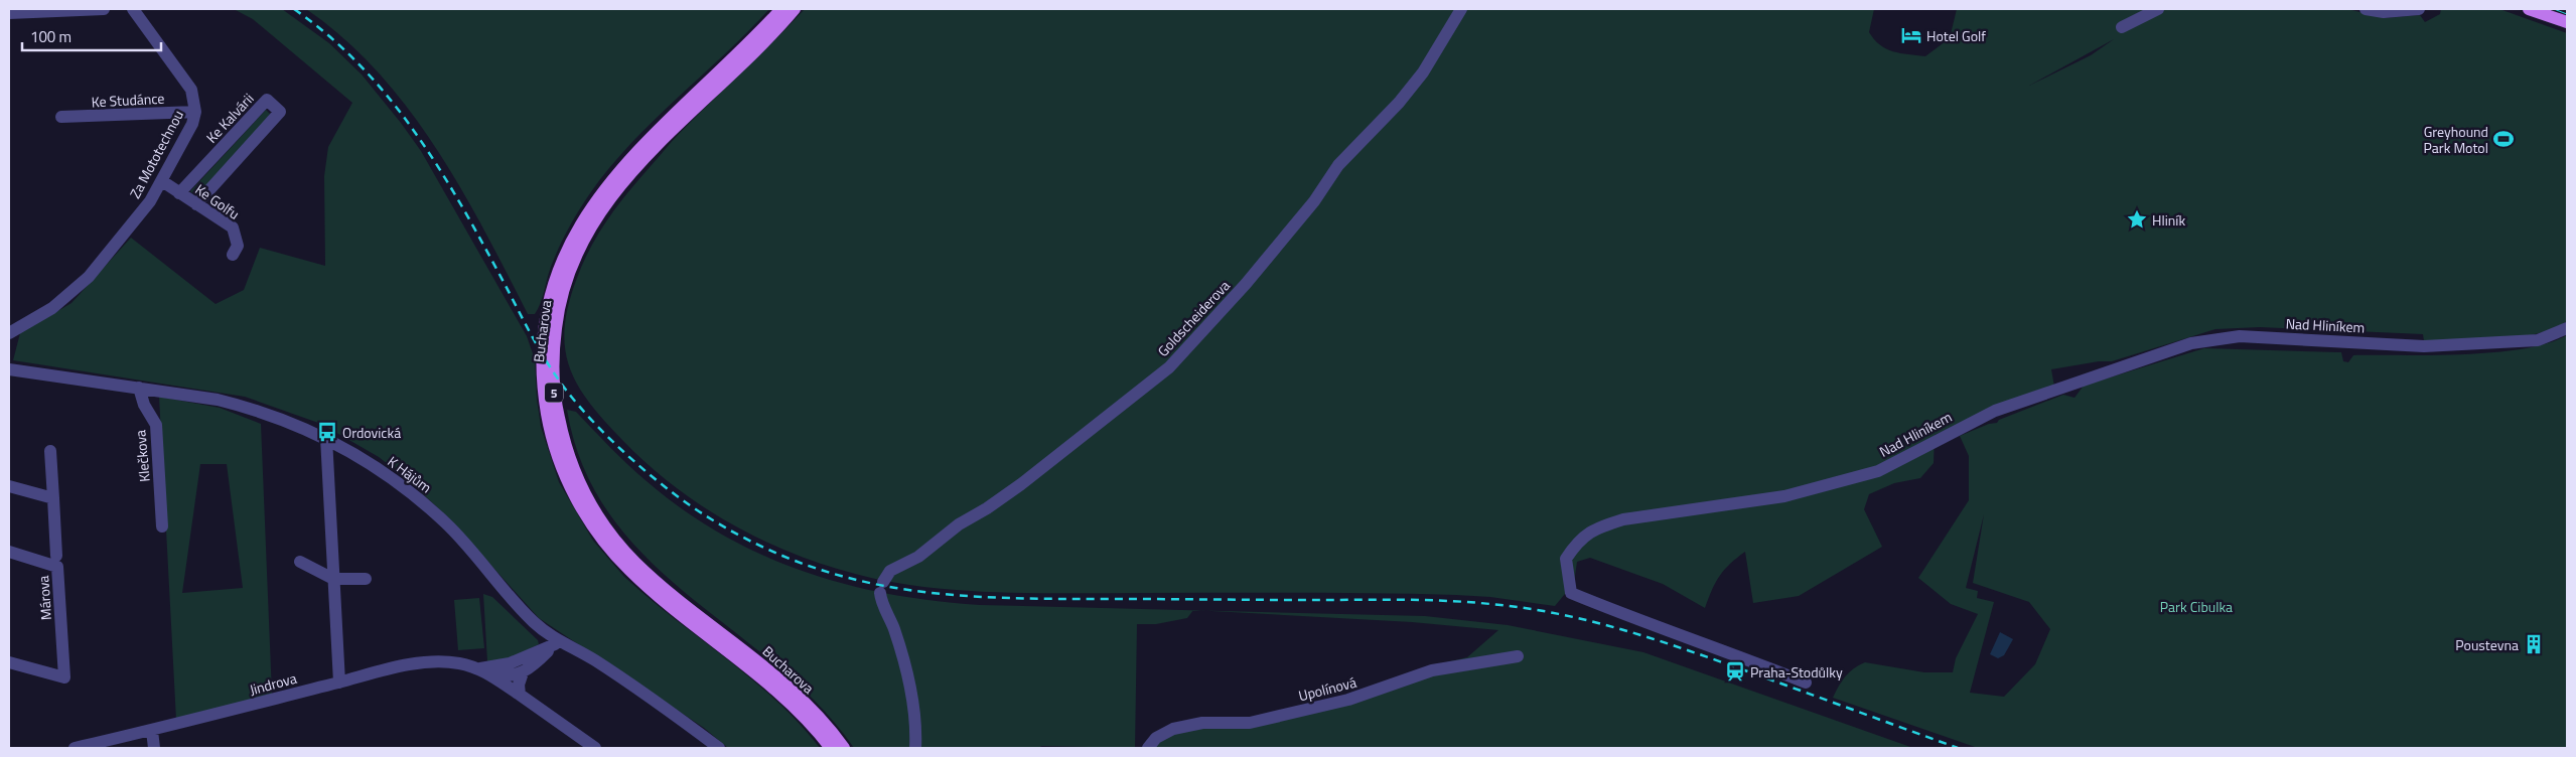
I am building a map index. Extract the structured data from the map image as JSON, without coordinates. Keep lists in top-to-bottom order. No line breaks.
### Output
{"streets":{"main road":["Bucharova","5"],"street":["Ke Studánce","Ke Kalvárii","Za Mototechnou","Ke Golfu","Goldscheiderova","Nad Hliníkem","Klečkova","K Hájům","Márova","Jindrova","Upolínová"]},"crossings":[["Ke Studánce","Za Mototechnou"],["Ke Kalvárii","Ke Golfu"],["Za Mototechnou","Ke Golfu"],["Klečkova","K Hájům"],["K Hájům","Jindrova"]],"parks":["Park Cibulka"],"places":{"hotel":["Hotel Golf"],"sports":["Greyhound Park Motol"],"place":["Hliník"],"bus stop":["Ordovická"],"building":["Poustevna"],"station":["Praha-Stodůlky"]},"scale_bar":"100 m"}
